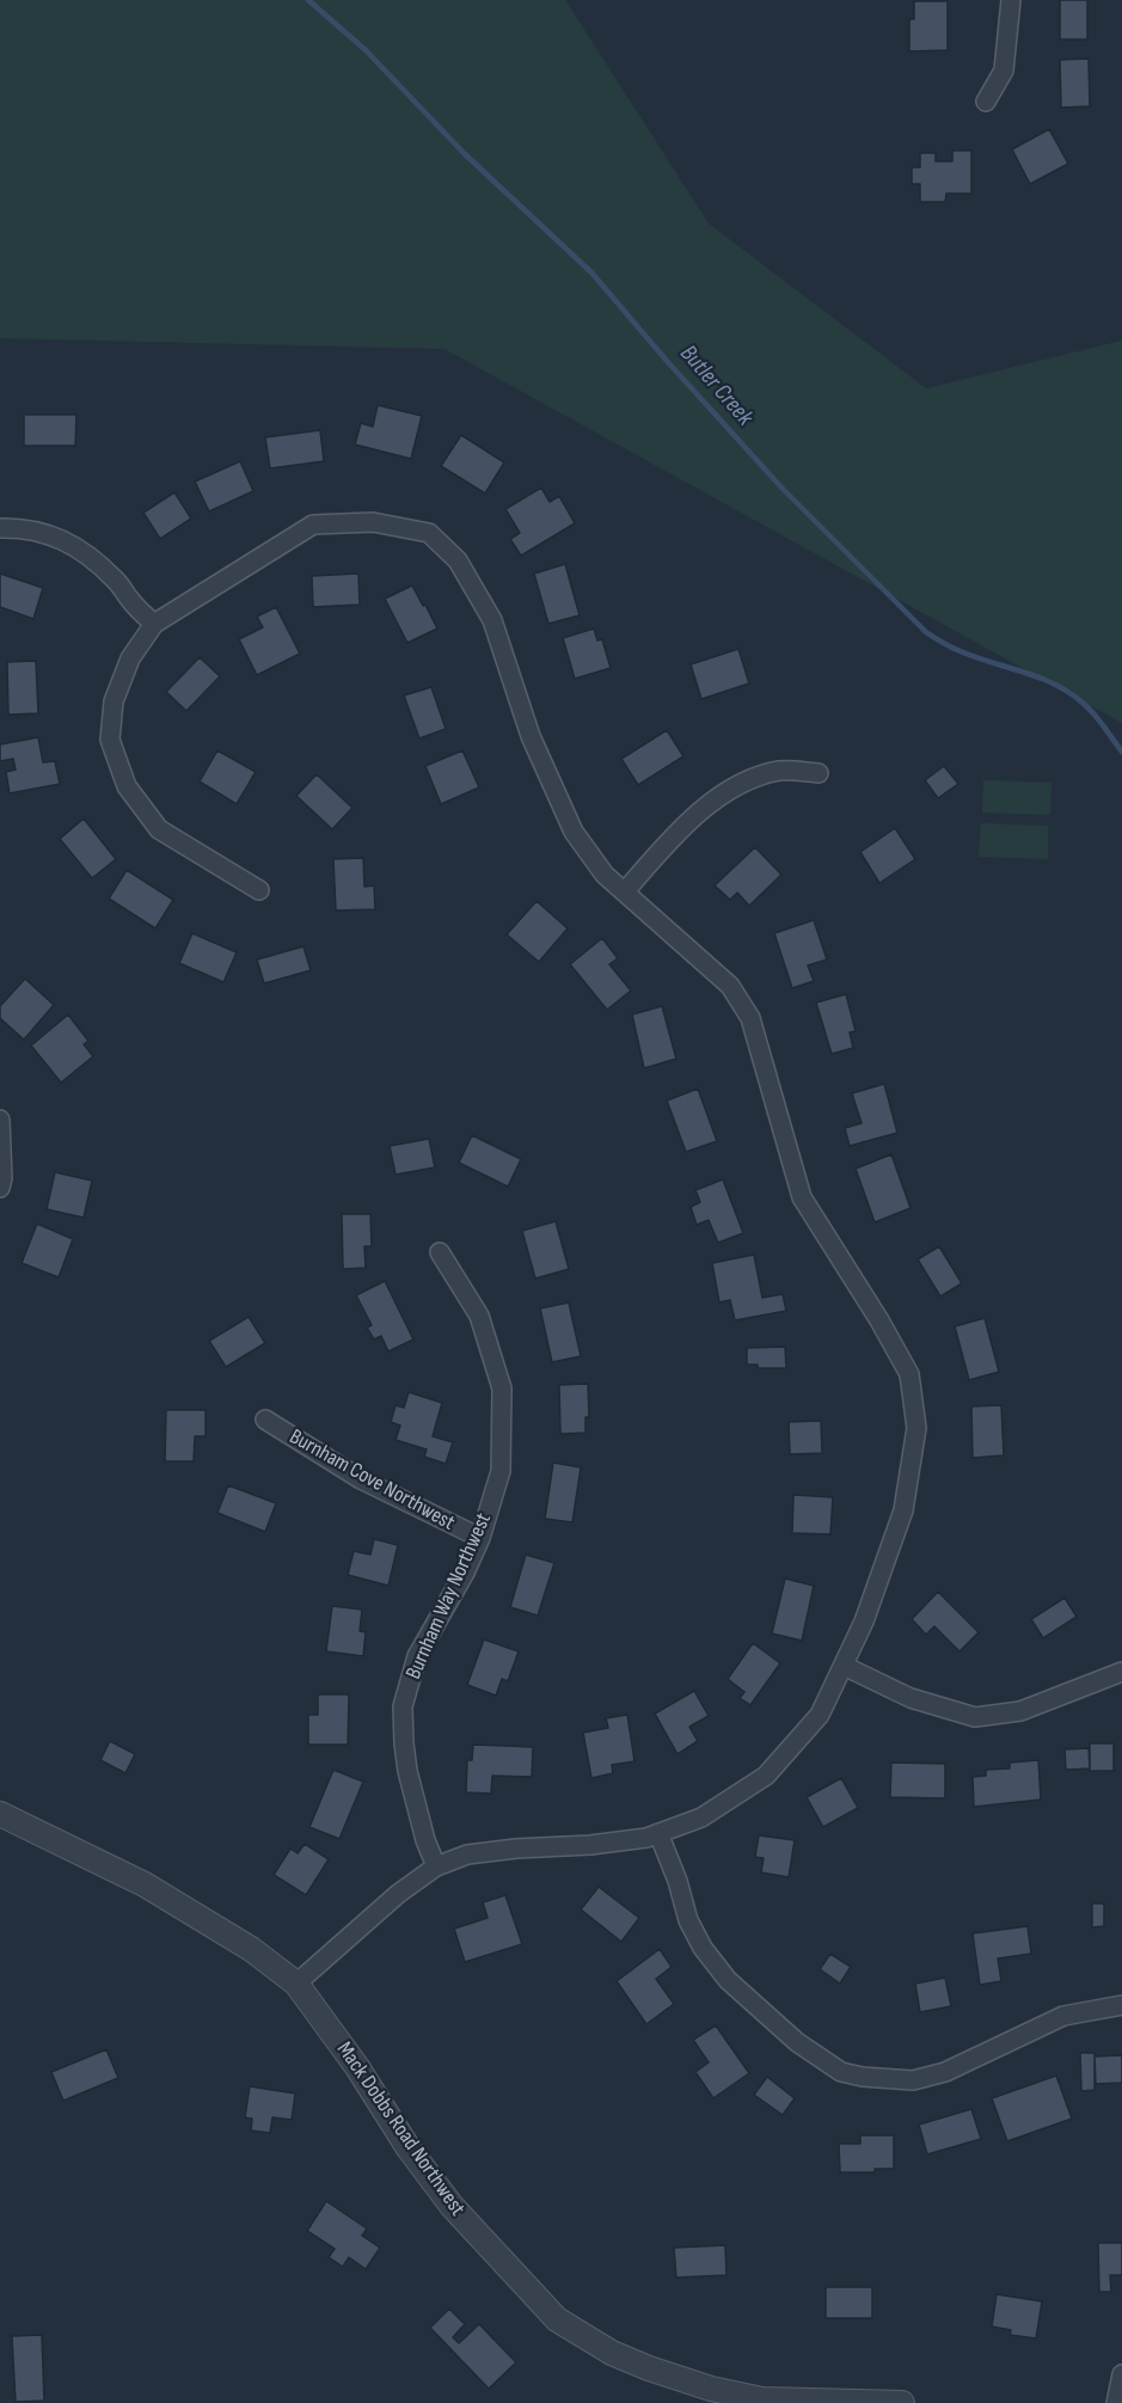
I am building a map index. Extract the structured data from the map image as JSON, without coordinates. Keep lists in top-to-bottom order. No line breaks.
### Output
{"streets":{"street":["Burnham Cove Northwest","Burnham Way Northwest","Mack Dobbs Road Northwest"]},"crossings":[["Burnham Cove Northwest","Burnham Way Northwest"]],"water":["Butler Creek"]}
